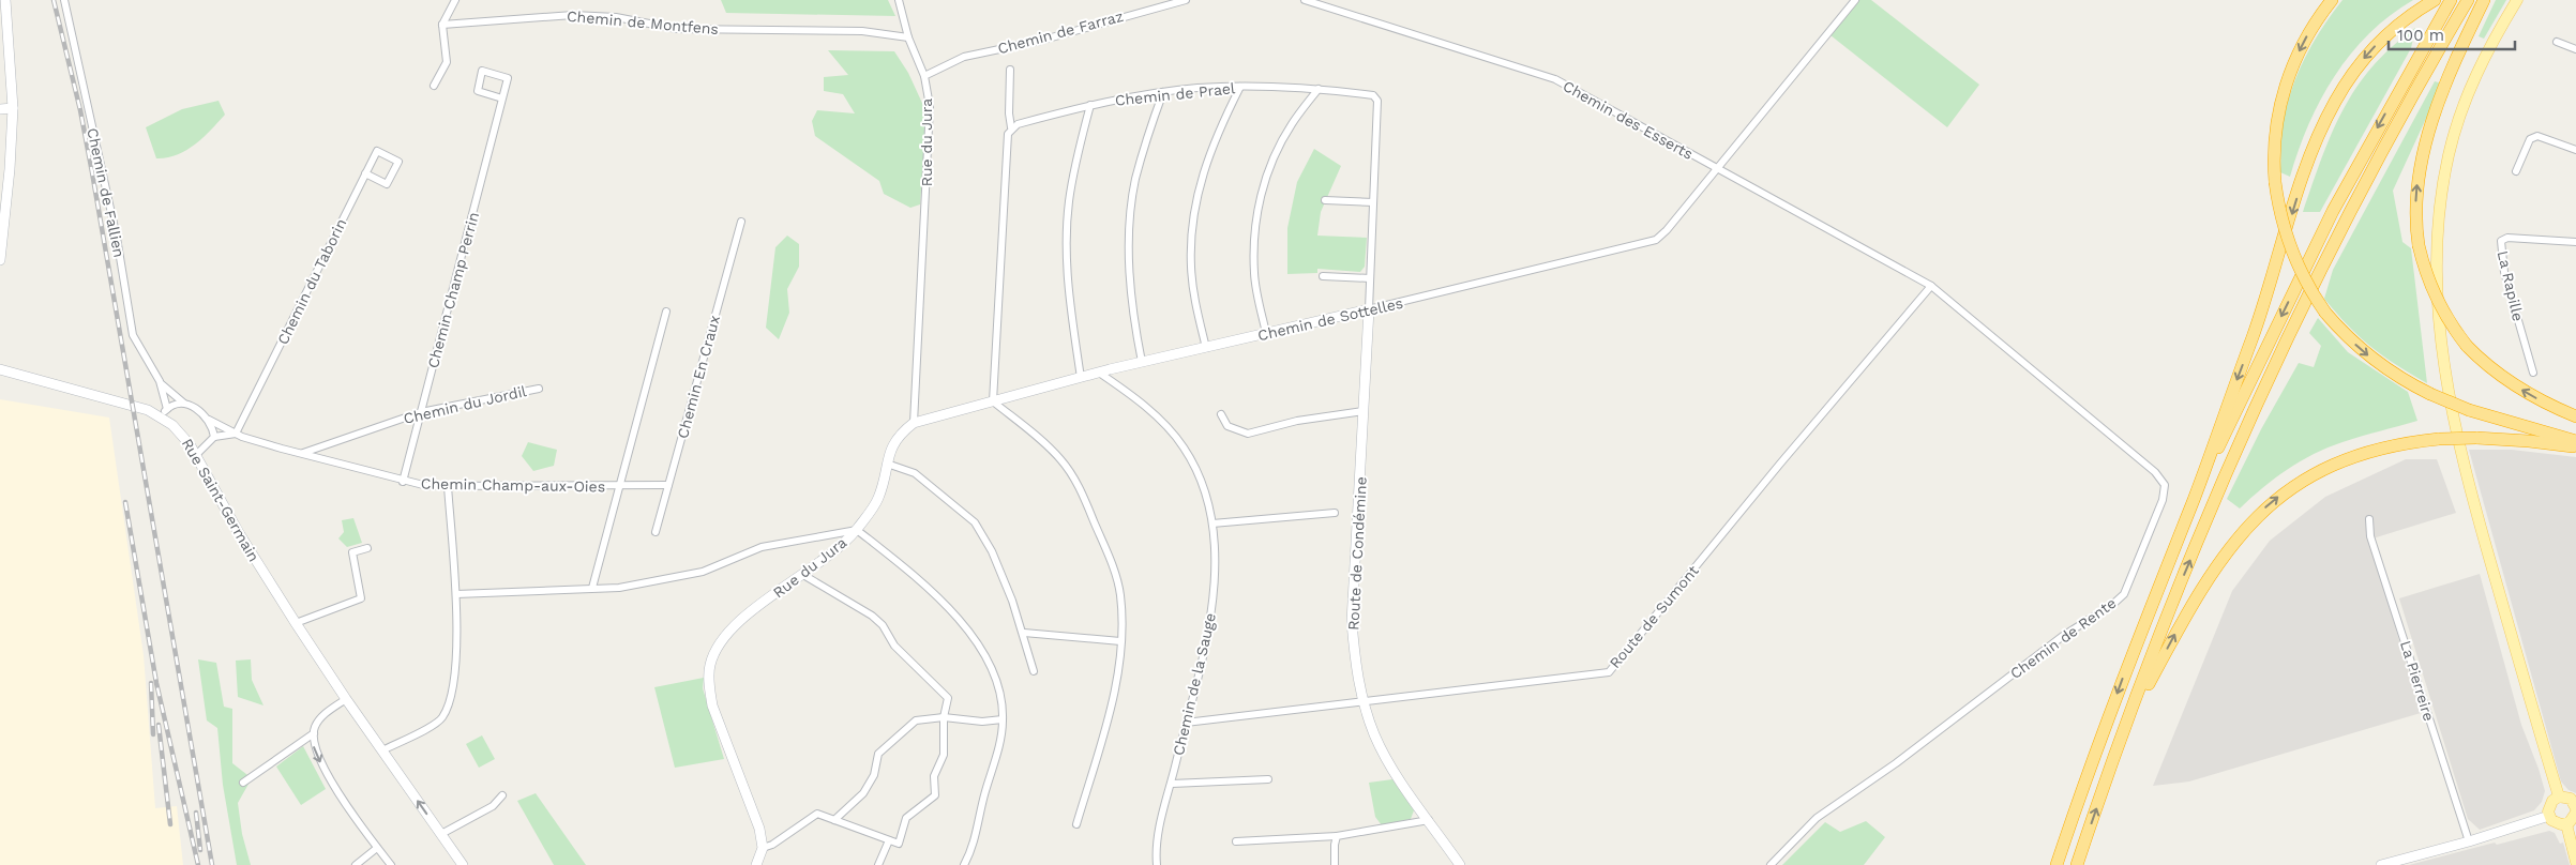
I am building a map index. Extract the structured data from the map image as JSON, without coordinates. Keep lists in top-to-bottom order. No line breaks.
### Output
{"streets":{"street":["Chemin de Montfens","Chemin de Farraz","Chemin de Prael","Chemin des Esserts","Rue du Jura","Chemin de Fallien","Chemin du Taborin","La Rapille","Chemin Champ Perrin","Chemin de Sottelles","Chemin En Craux","Chemin du Jordil","Chemin Champ-aux-Oies","Rue Saint-Germain","Route de Condémine","Route de Sumont","Chemin de Rente","La Pierreire","Chemin de la Sauge"]},"crossings":[["Chemin de Farraz","Rue du Jura"],["Chemin des Esserts","Chemin de Sottelles"],["Chemin des Esserts","Route de Sumont"],["Chemin des Esserts","Chemin de Rente"],["Rue du Jura","Chemin de Sottelles"],["Chemin de Fallien","Chemin Champ-aux-Oies"],["Chemin de Fallien","Rue Saint-Germain"],["Chemin du Taborin","Chemin Champ-aux-Oies"],["Chemin Champ Perrin","Chemin du Jordil"],["Chemin Champ Perrin","Chemin Champ-aux-Oies"],["Chemin de Sottelles","Route de Condémine"],["Chemin de Sottelles","Chemin de la Sauge"],["Chemin En Craux","Chemin Champ-aux-Oies"],["Chemin du Jordil","Chemin Champ-aux-Oies"],["Route de Condémine","Route de Sumont"],["Route de Sumont","Chemin de Rente"],["Route de Sumont","Chemin de la Sauge"]],"scale_bar":"100 m"}
